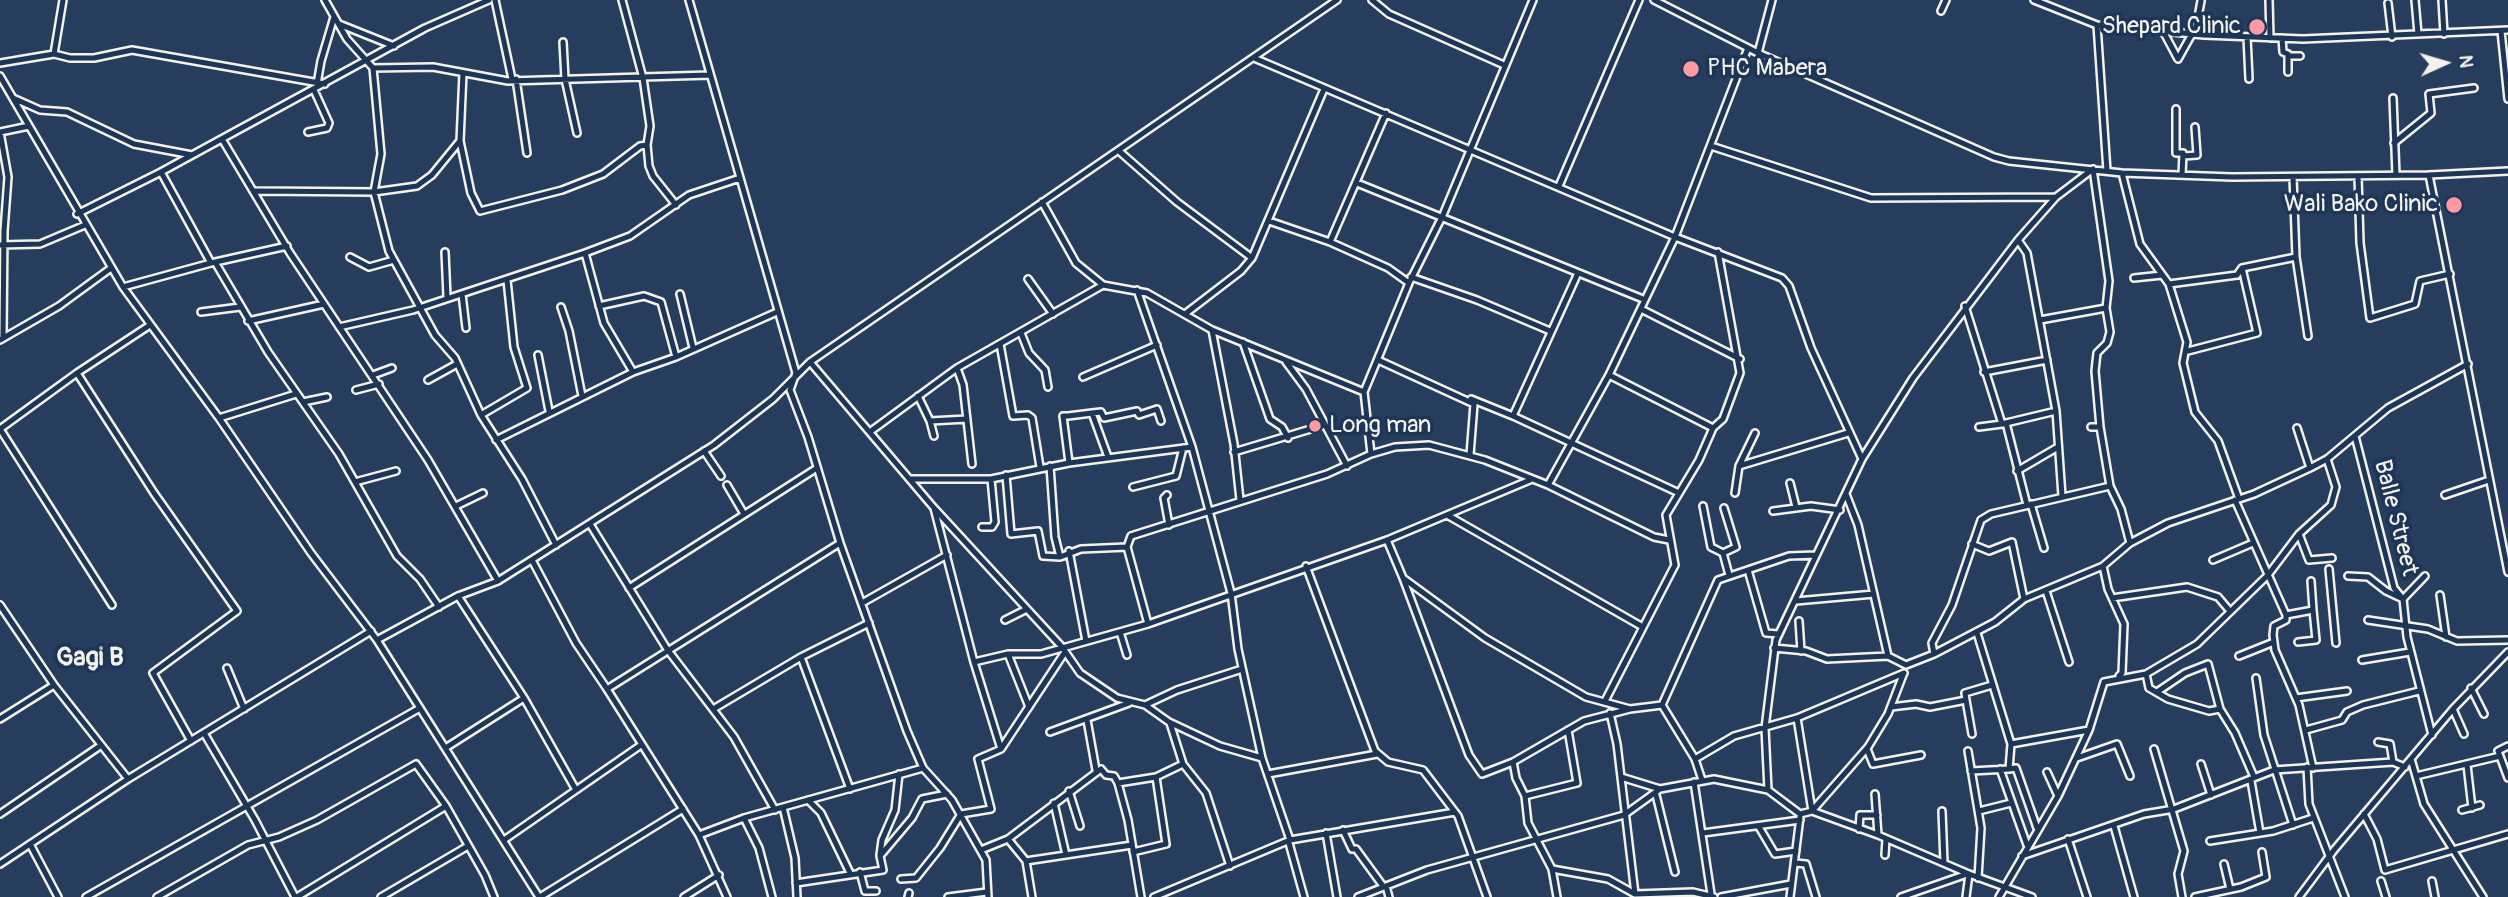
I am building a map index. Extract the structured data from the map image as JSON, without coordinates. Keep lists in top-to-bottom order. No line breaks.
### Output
{"streets":{"street":["Balle Street"]},"districts":["Gagi B"],"places":["Shepard Clinic","PHC Mabera","Wali Bako Clinic","Long man"],"north":"right"}
